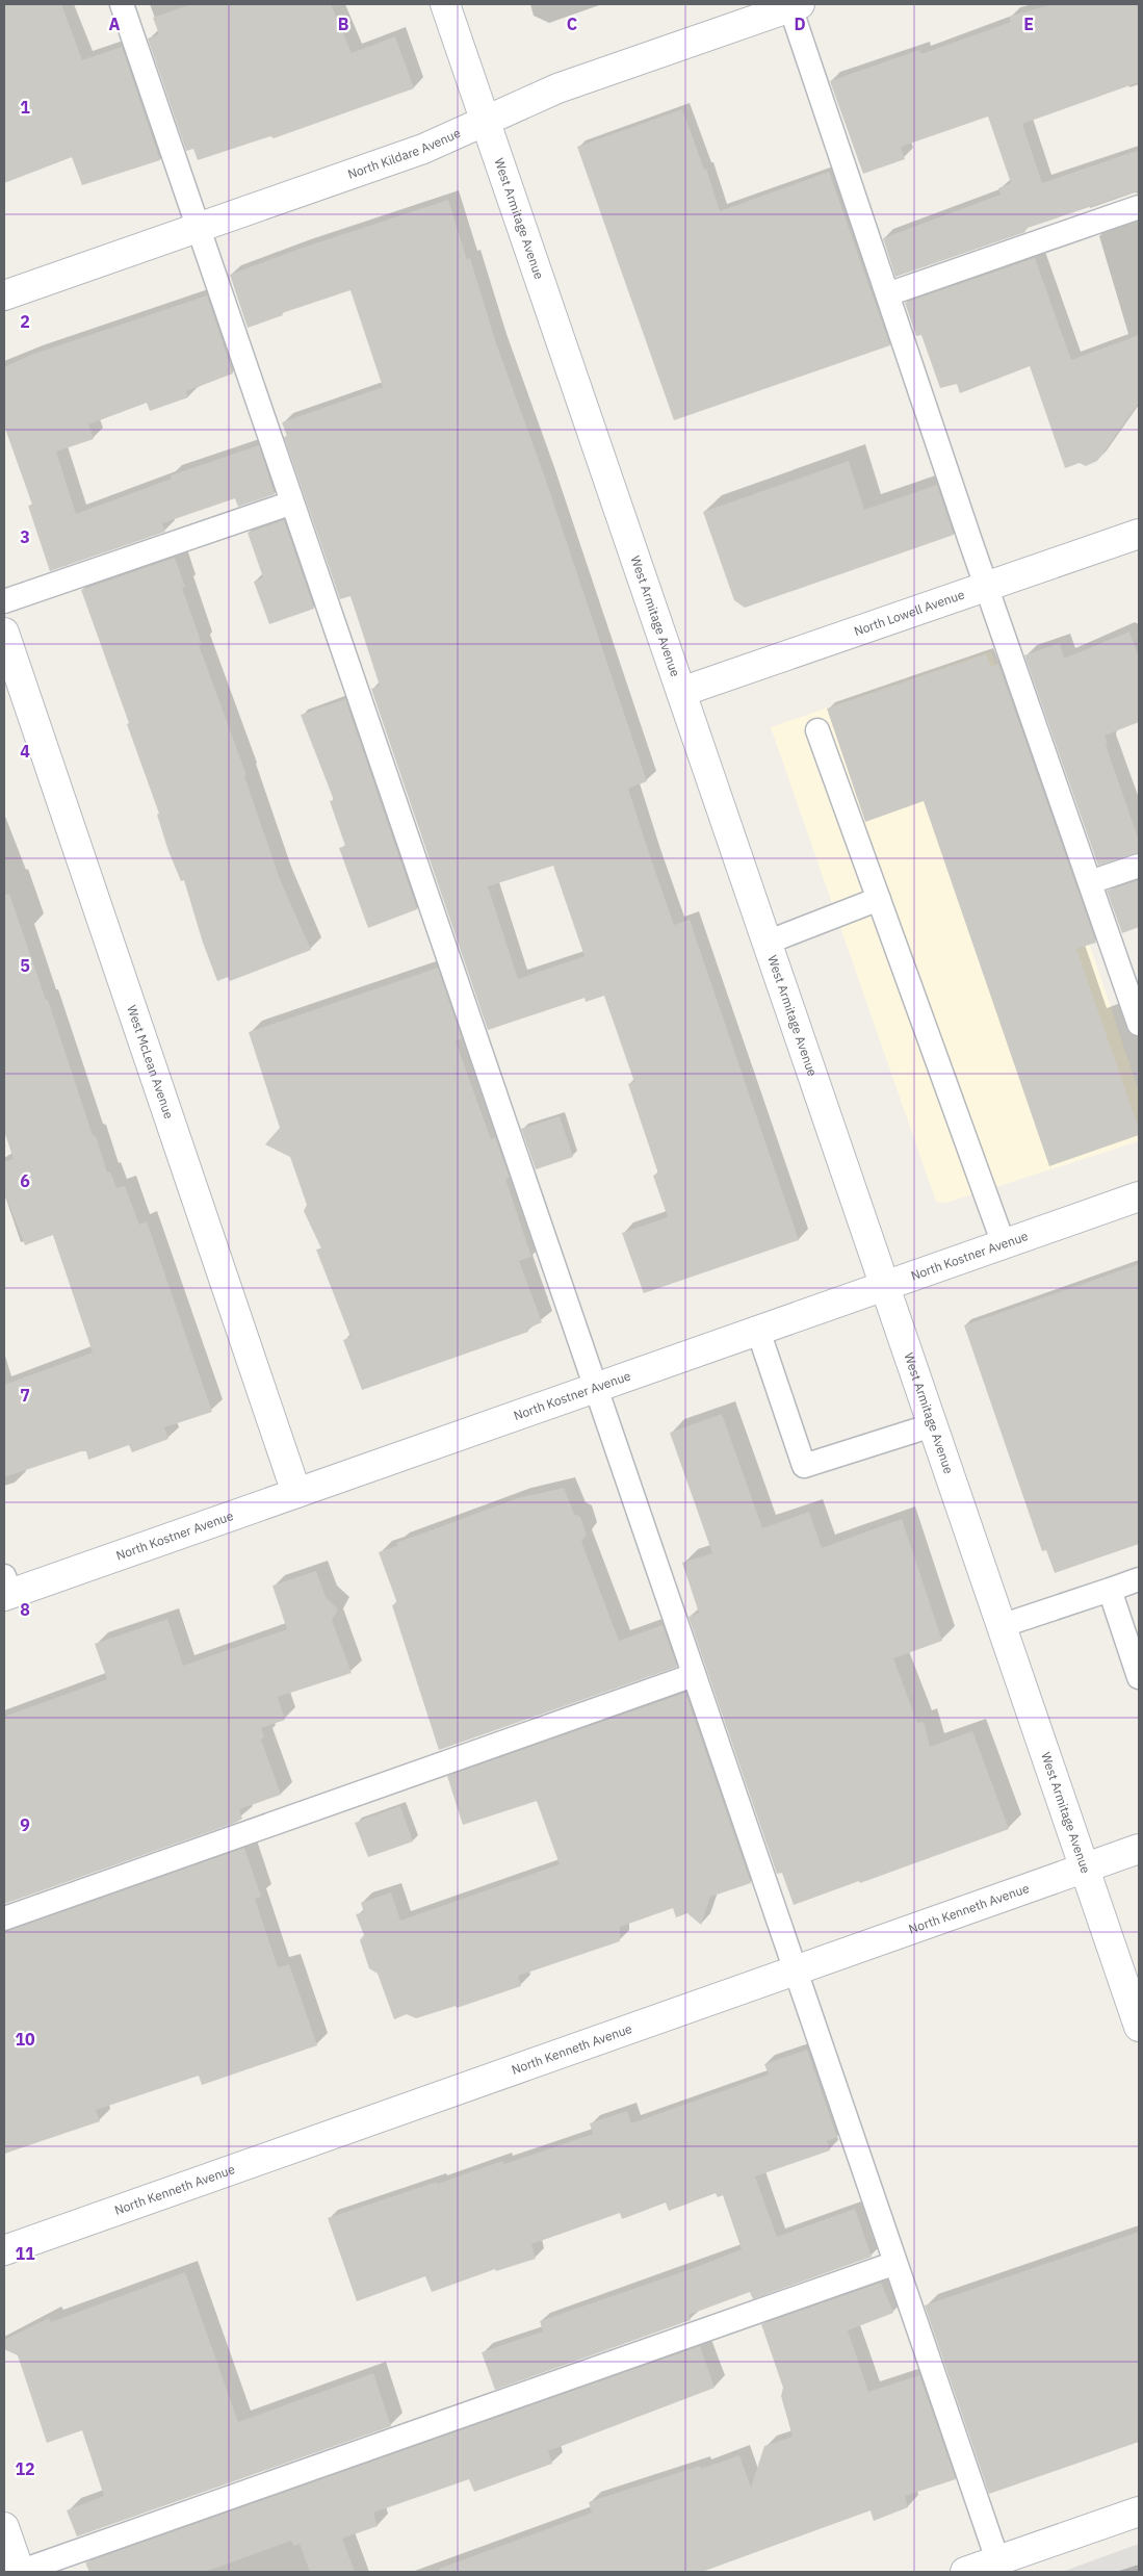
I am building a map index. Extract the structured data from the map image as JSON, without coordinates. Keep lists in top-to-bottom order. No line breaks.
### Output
{"streets":{"street":["North Kildare Avenue","West Armitage Avenue","North Lowell Avenue","West McLean Avenue","North Kostner Avenue","North Kenneth Avenue"]},"crossings":[["North Kildare Avenue","West Armitage Avenue"],["West Armitage Avenue","North Lowell Avenue"],["West Armitage Avenue","North Kostner Avenue"],["West Armitage Avenue","North Kenneth Avenue"],["West McLean Avenue","North Kostner Avenue"]],"grid":{"columns":["A","B","C","D","E"],"rows":["1","2","3","4","5","6","7","8","9","10","11","12"]}}
